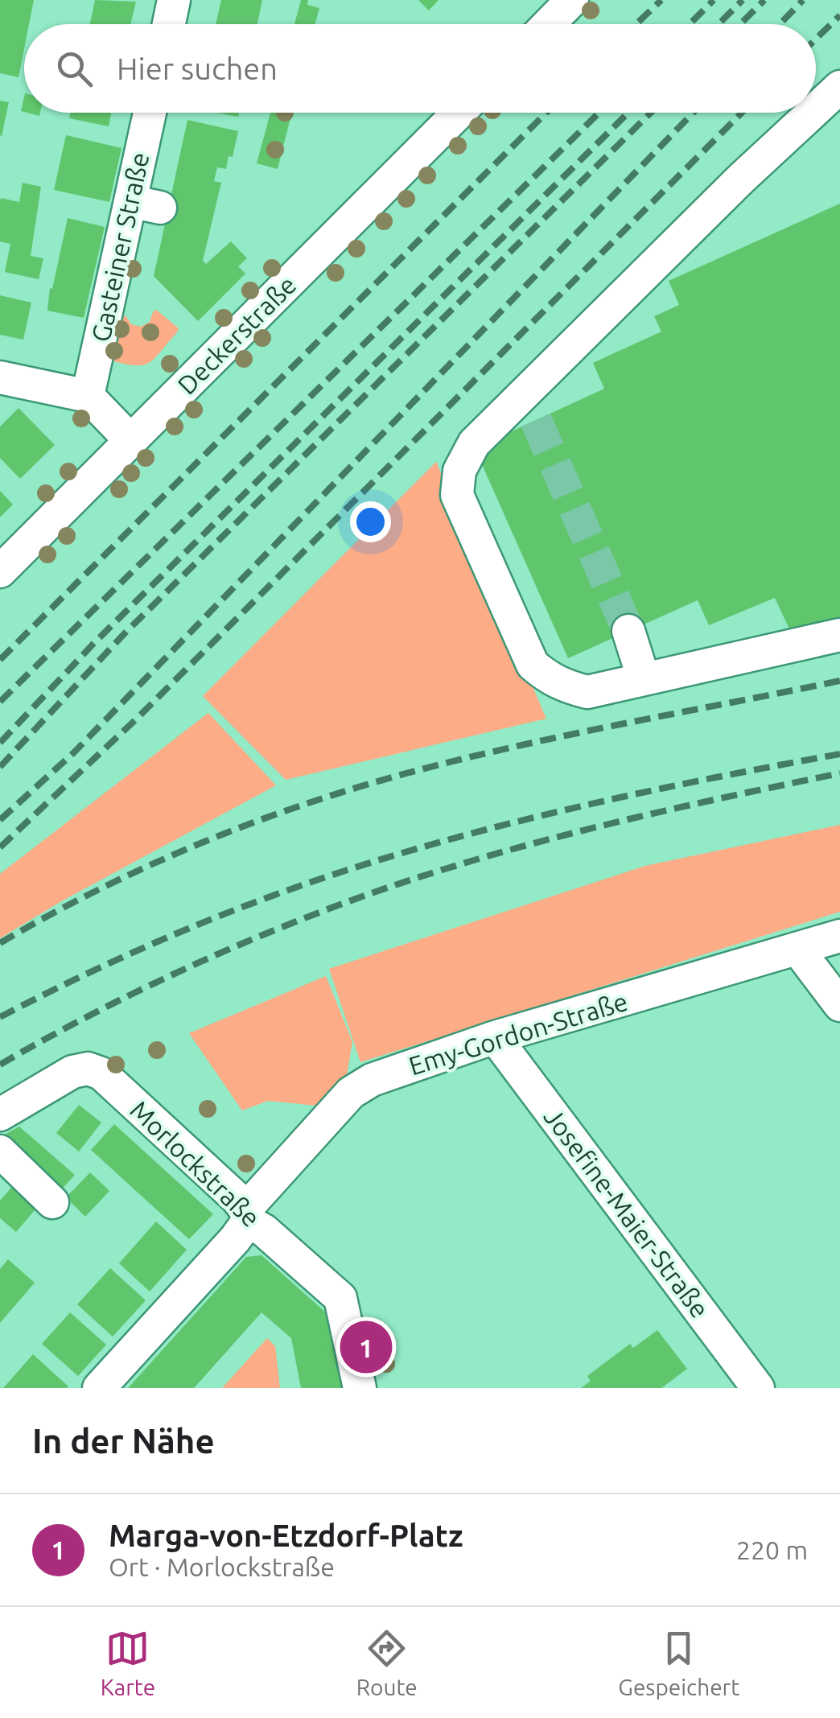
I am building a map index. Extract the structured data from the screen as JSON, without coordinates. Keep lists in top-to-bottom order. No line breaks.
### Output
{"streets":{"street":["Gasteiner Straße","Deckerstraße","Emy-Gordon-Straße","Morlockstraße","Josefine-Maier-Straße"]},"crossings":[["Emy-Gordon-Straße","Morlockstraße"],["Emy-Gordon-Straße","Josefine-Maier-Straße"]],"page":{"search":"Hier suchen","pins":"1","heading":"In der Nähe","list":[{"mark":"1","name":"Marga-von-Etzdorf-Platz","note":"Ort · Morlockstraße","value":"220 m"}],"nav":["Karte","Route","Gespeichert"]}}
